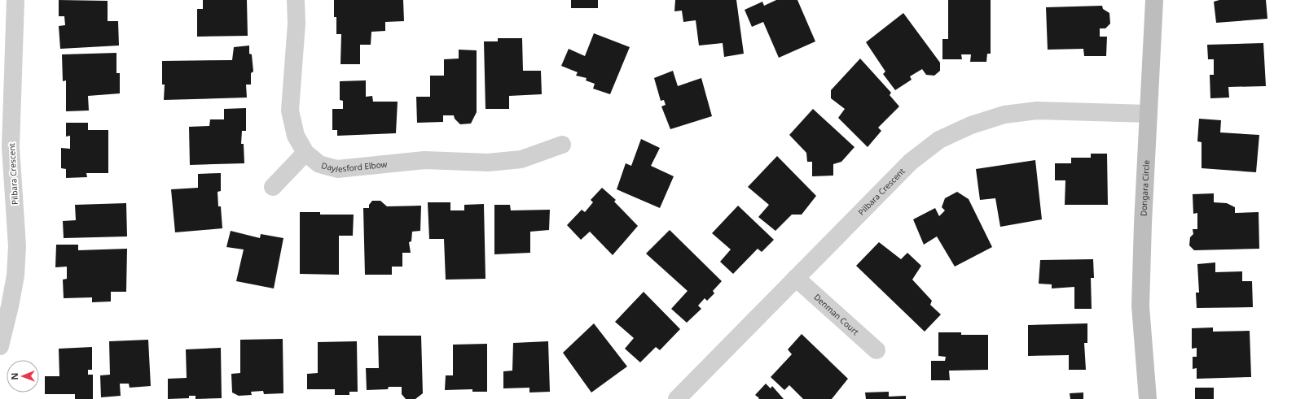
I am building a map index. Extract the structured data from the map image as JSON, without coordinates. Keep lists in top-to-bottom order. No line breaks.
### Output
{"streets":{"street":["Daylesford Elbow","Pilbara Crescent","Dongara Circle","Denman Court"]},"crossings":[["Pilbara Crescent","Dongara Circle"],["Pilbara Crescent","Denman Court"]],"north":"left"}
